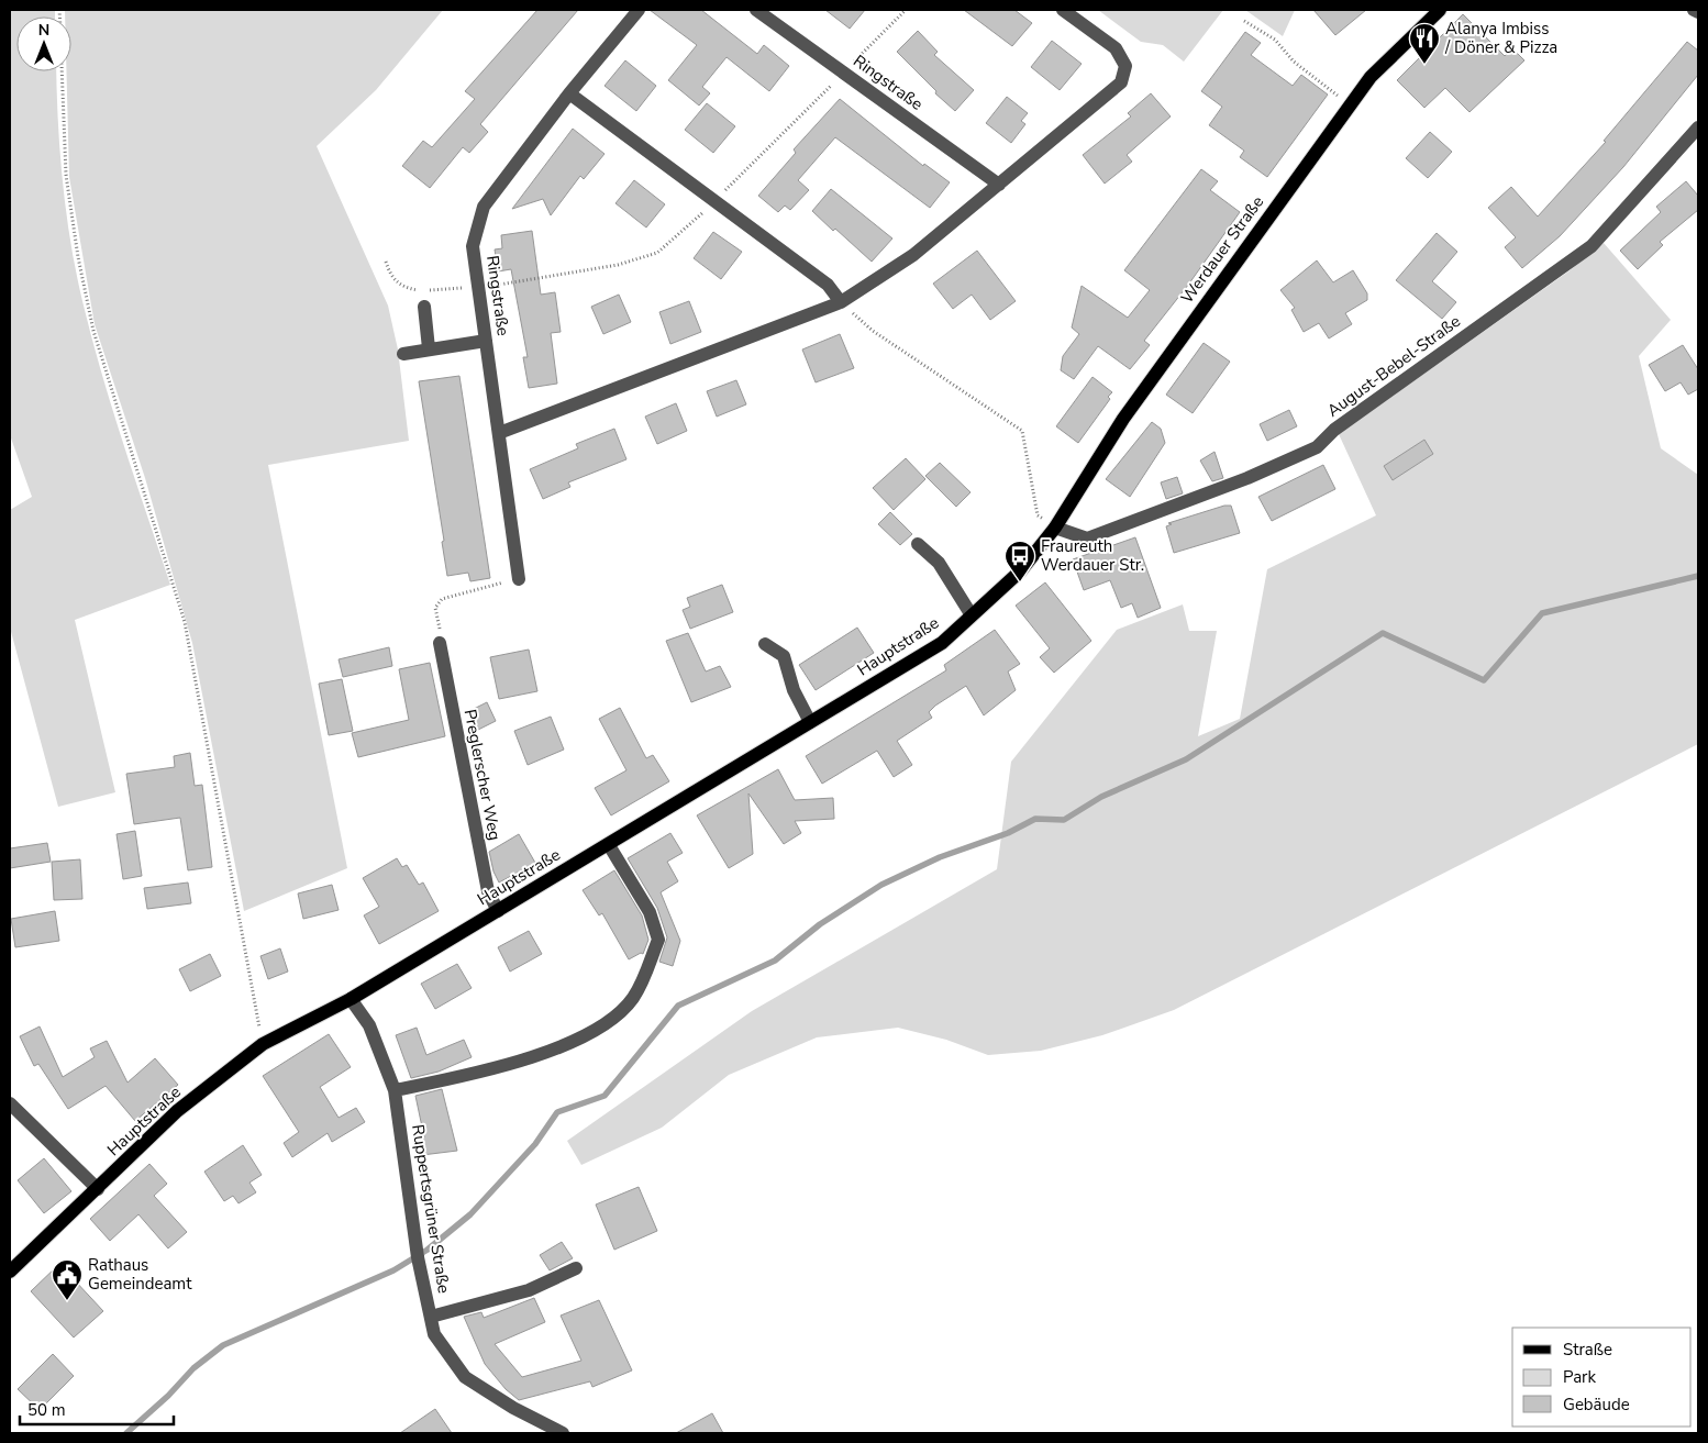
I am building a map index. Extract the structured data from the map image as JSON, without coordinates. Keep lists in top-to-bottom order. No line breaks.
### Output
{"streets":{"main road":["Werdauer Straße","Hauptstraße"],"street":["Ringstraße","August-Bebel-Straße","Preglerscher Weg","Ruppertsgrüner Straße"]},"crossings":[["Werdauer Straße","August-Bebel-Straße"],["Werdauer Straße","Hauptstraße"],["August-Bebel-Straße","Hauptstraße"],["Hauptstraße","Preglerscher Weg"],["Hauptstraße","Ruppertsgrüner Straße"]],"places":{"restaurant":["Alanya Imbiss / Döner & Pizza"],"bus stop":["Fraureuth Werdauer Str."],"public building":["Rathaus Gemeindeamt"]},"legend":["Straße","Park","Gebäude"],"scale_bar":"50 m","north":"top"}
